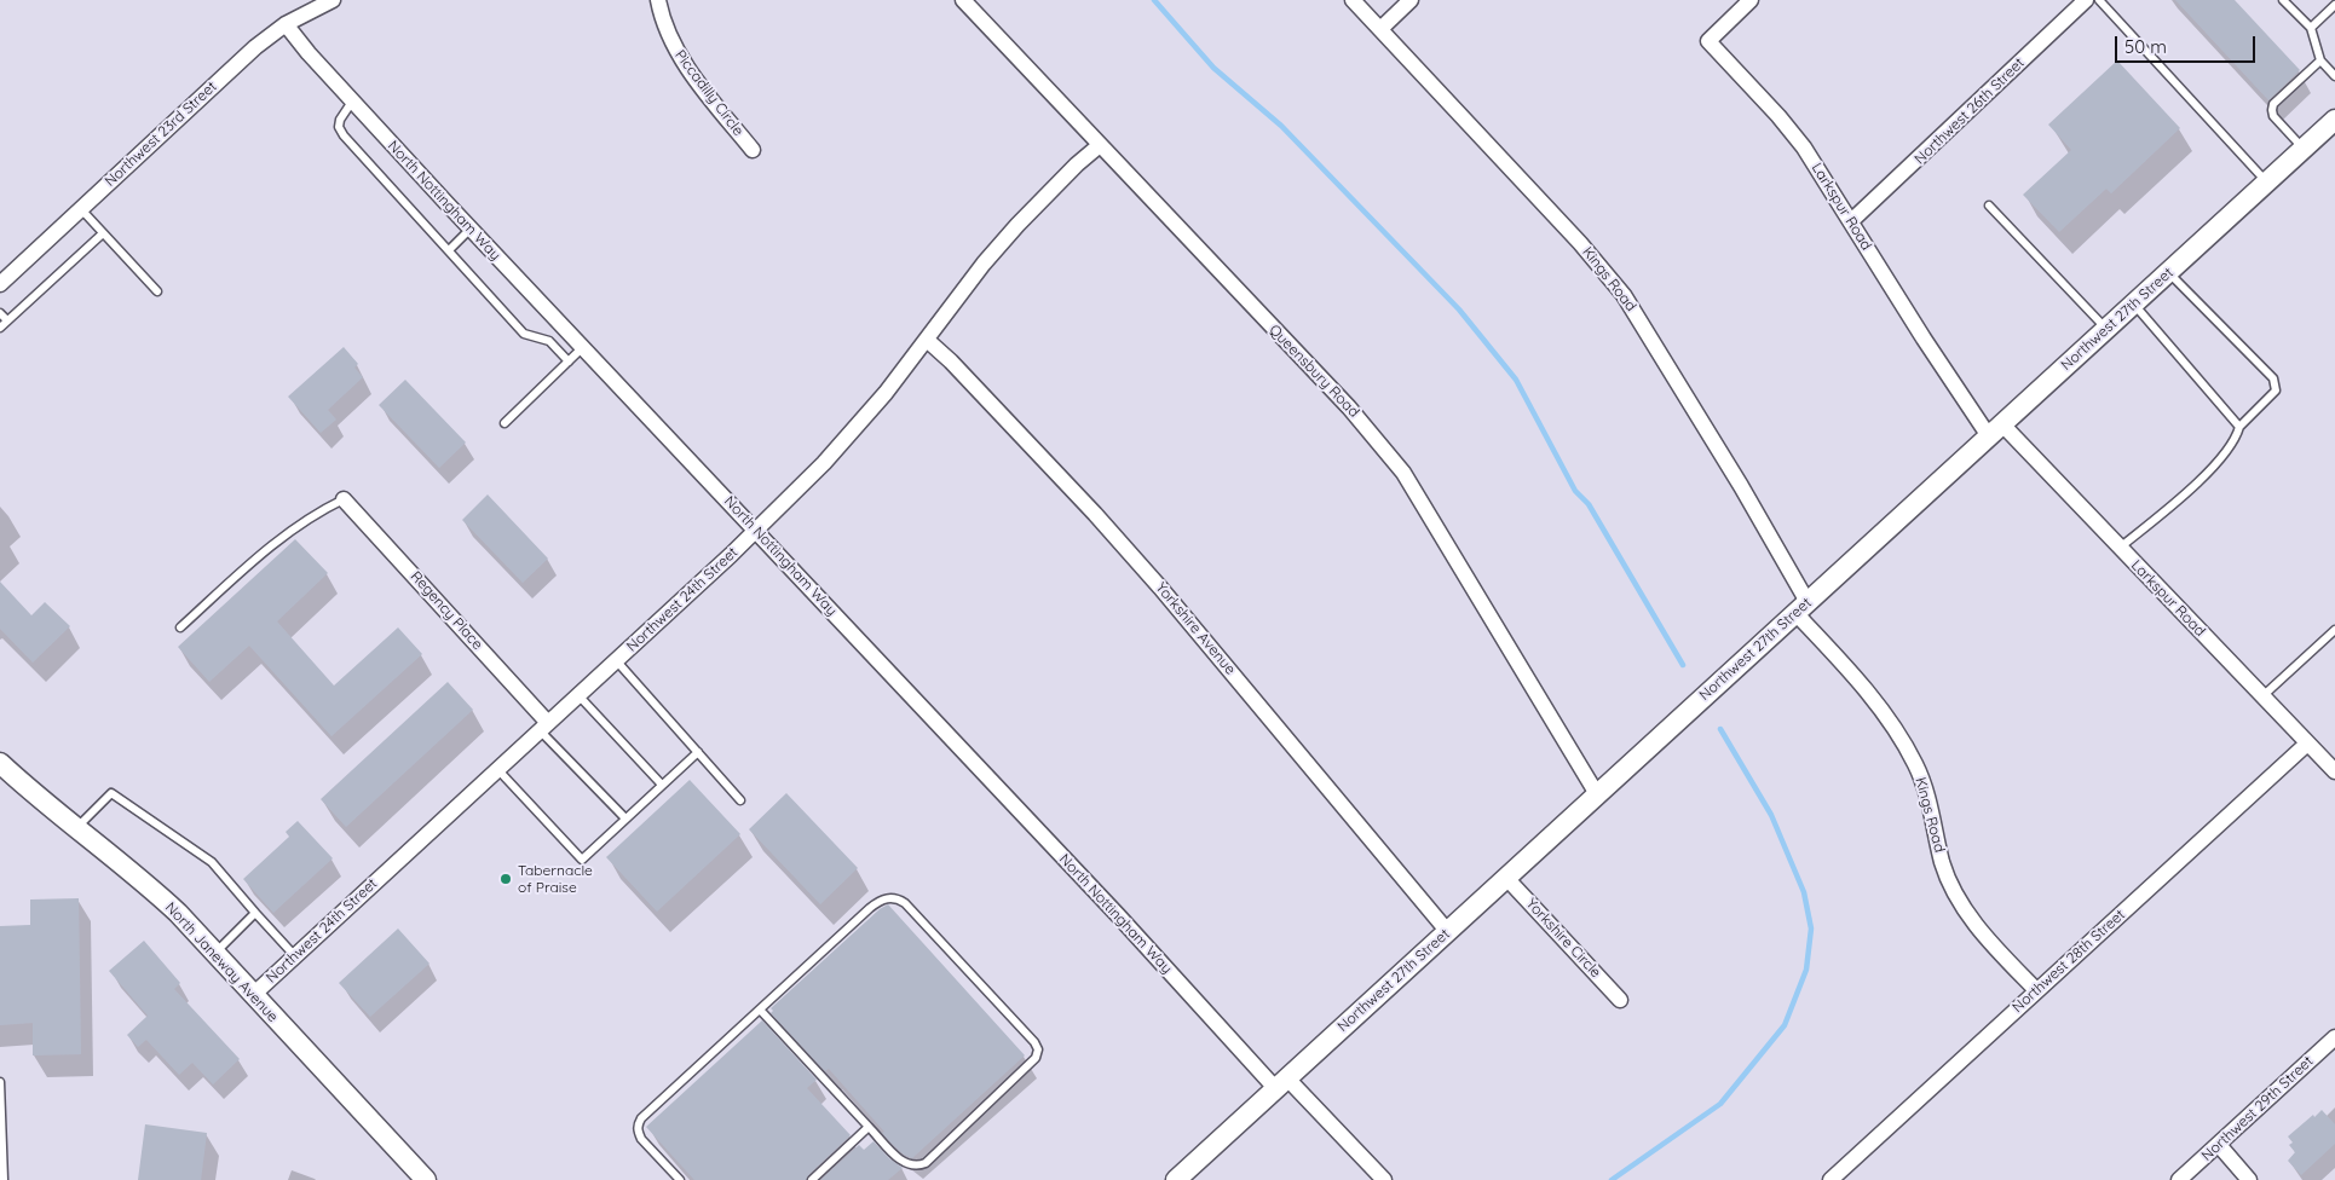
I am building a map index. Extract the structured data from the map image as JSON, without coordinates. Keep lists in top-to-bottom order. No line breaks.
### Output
{"streets":{"main road":["Northwest 27th Street","North Janeway Avenue"],"street":["Piccadilly Circle","Northwest 26th Street","Northwest 23rd Street","North Nottingham Way","Larkspur Road","Kings Road","Queensbury Road","Northwest 24th Street","Regency Place","Yorkshire Avenue","Yorkshire Circle","Northwest 28th Street","Northwest 29th Street"]},"crossings":[["Northwest 26th Street","Larkspur Road"],["Northwest 23rd Street","North Nottingham Way"],["North Nottingham Way","Northwest 27th Street"],["North Nottingham Way","Northwest 24th Street"],["Larkspur Road","Northwest 27th Street"],["Larkspur Road","Northwest 28th Street"],["Kings Road","Northwest 27th Street"],["Kings Road","Northwest 28th Street"],["Northwest 27th Street","Queensbury Road"],["Northwest 27th Street","Yorkshire Avenue"],["Northwest 27th Street","Yorkshire Circle"],["Queensbury Road","Northwest 24th Street"],["Northwest 24th Street","Regency Place"],["Northwest 24th Street","Yorkshire Avenue"],["Northwest 24th Street","North Janeway Avenue"]],"places":["Tabernacle of Praise"],"scale_bar":"50 m"}
